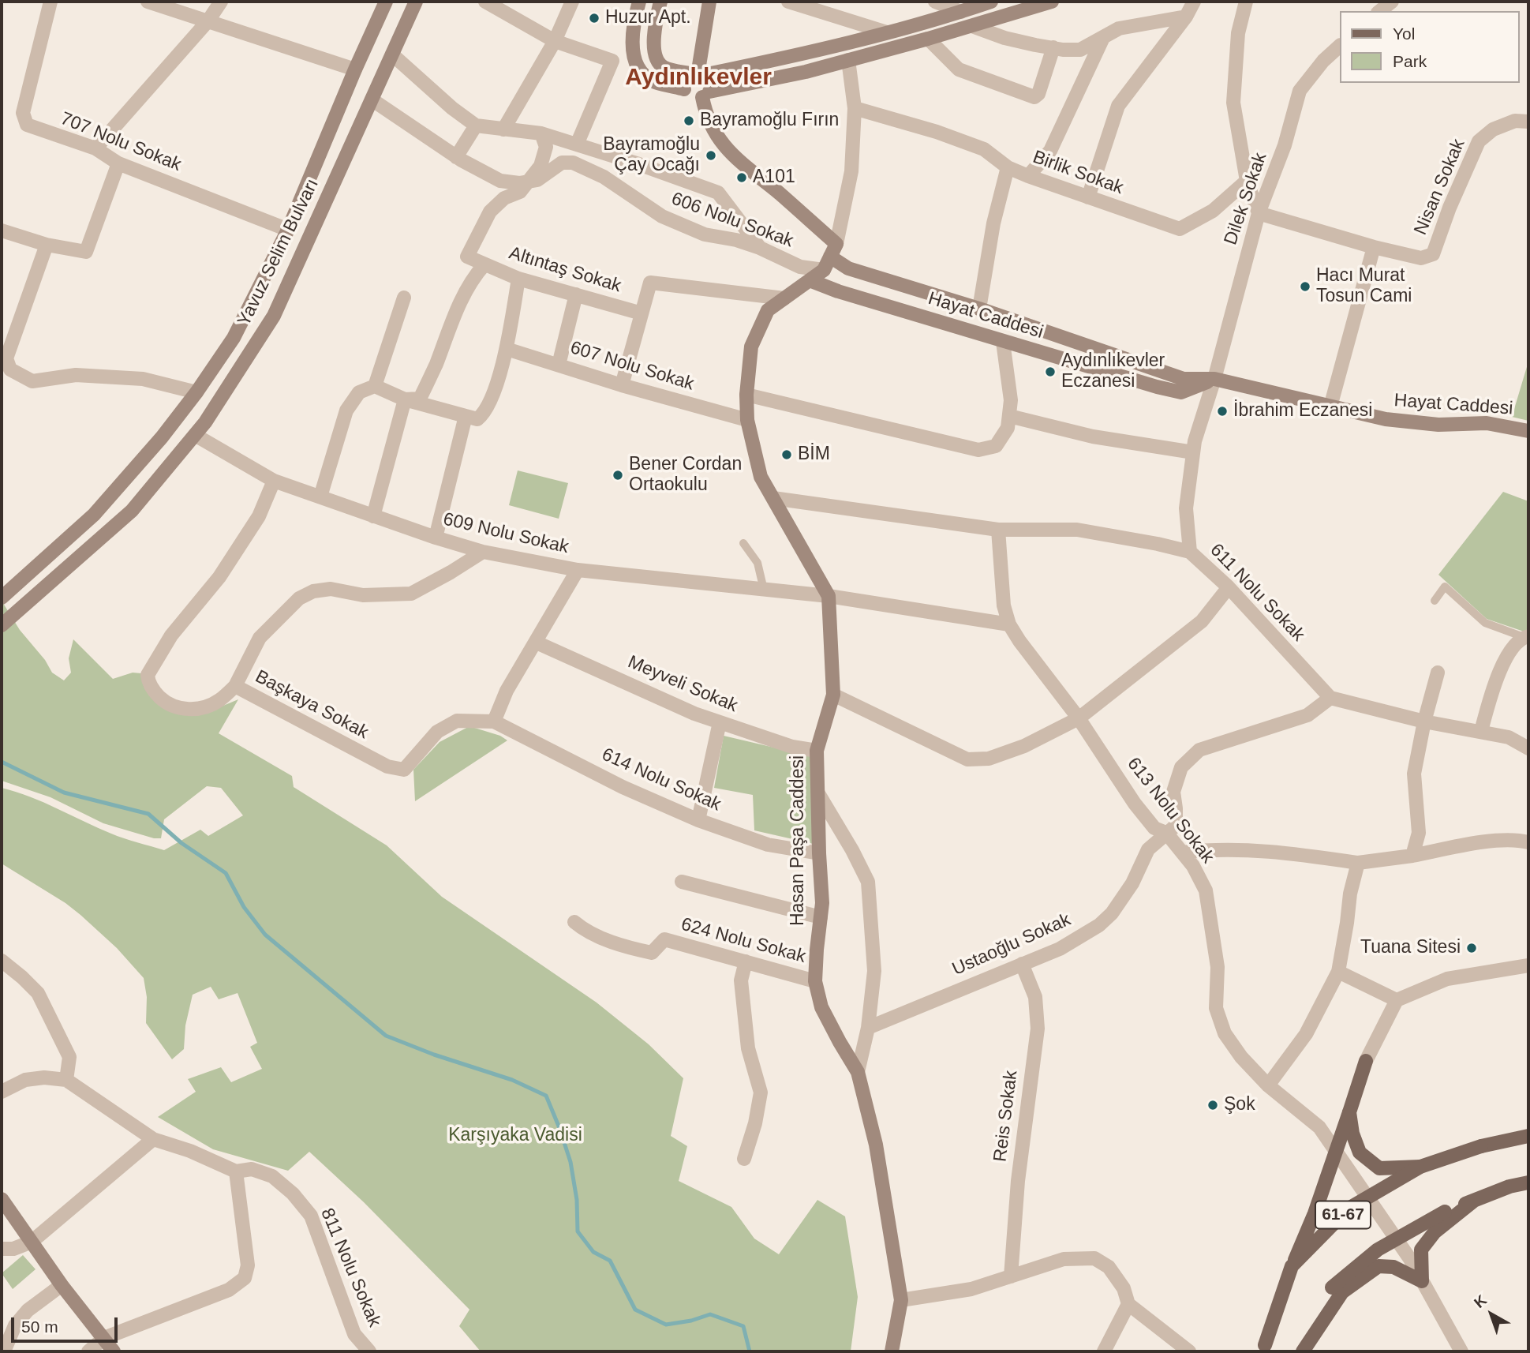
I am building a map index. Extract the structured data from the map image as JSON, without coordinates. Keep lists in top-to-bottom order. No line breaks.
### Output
{"streets":{"main road":["61-67"],"street":["707 Nolu Sokak","Birlik Sokak","Nisan Sokak","Dilek Sokak","606 Nolu Sokak","Yavuz Selim Bulvarı","Altıntaş Sokak","Hayat Caddesi","607 Nolu Sokak","609 Nolu Sokak","611 Nolu Sokak","Meyveli Sokak","Başkaya Sokak","614 Nolu Sokak","613 Nolu Sokak","Hasan Paşa Caddesi","624 Nolu Sokak","Ustaoğlu Sokak","Reis Sokak","811 Nolu Sokak"]},"crossings":[["707 Nolu Sokak","Yavuz Selim Bulvarı"],["Nisan Sokak","Dilek Sokak"],["Dilek Sokak","Hayat Caddesi"],["Dilek Sokak","611 Nolu Sokak"],["606 Nolu Sokak","Yavuz Selim Bulvarı"],["606 Nolu Sokak","Altıntaş Sokak"],["606 Nolu Sokak","Hasan Paşa Caddesi"],["Yavuz Selim Bulvarı","609 Nolu Sokak"],["Hayat Caddesi","Hasan Paşa Caddesi"],["607 Nolu Sokak","Hasan Paşa Caddesi"],["609 Nolu Sokak","Başkaya Sokak"],["609 Nolu Sokak","613 Nolu Sokak"],["609 Nolu Sokak","Hasan Paşa Caddesi"],["611 Nolu Sokak","Hasan Paşa Caddesi"],["611 Nolu Sokak","Ustaoğlu Sokak"],["Meyveli Sokak","Hasan Paşa Caddesi"],["Başkaya Sokak","614 Nolu Sokak"],["614 Nolu Sokak","Hasan Paşa Caddesi"],["613 Nolu Sokak","Ustaoğlu Sokak"],["613 Nolu Sokak","61-67"],["Hasan Paşa Caddesi","624 Nolu Sokak"],["Ustaoğlu Sokak","Reis Sokak"]],"districts":["Aydınlıkevler"],"parks":["Karşıyaka Vadisi"],"places":["Huzur Apt.","Bayramoğlu Fırın","Bayramoğlu Çay Ocağı","A101","Hacı Murat Tosun Cami","Aydınlıkevler Eczanesi","İbrahim Eczanesi","BİM","Bener Cordan Ortaokulu","Tuana Sitesi","Şok"],"legend":["Yol","Park"],"scale_bar":"50 m","north":"top left"}
